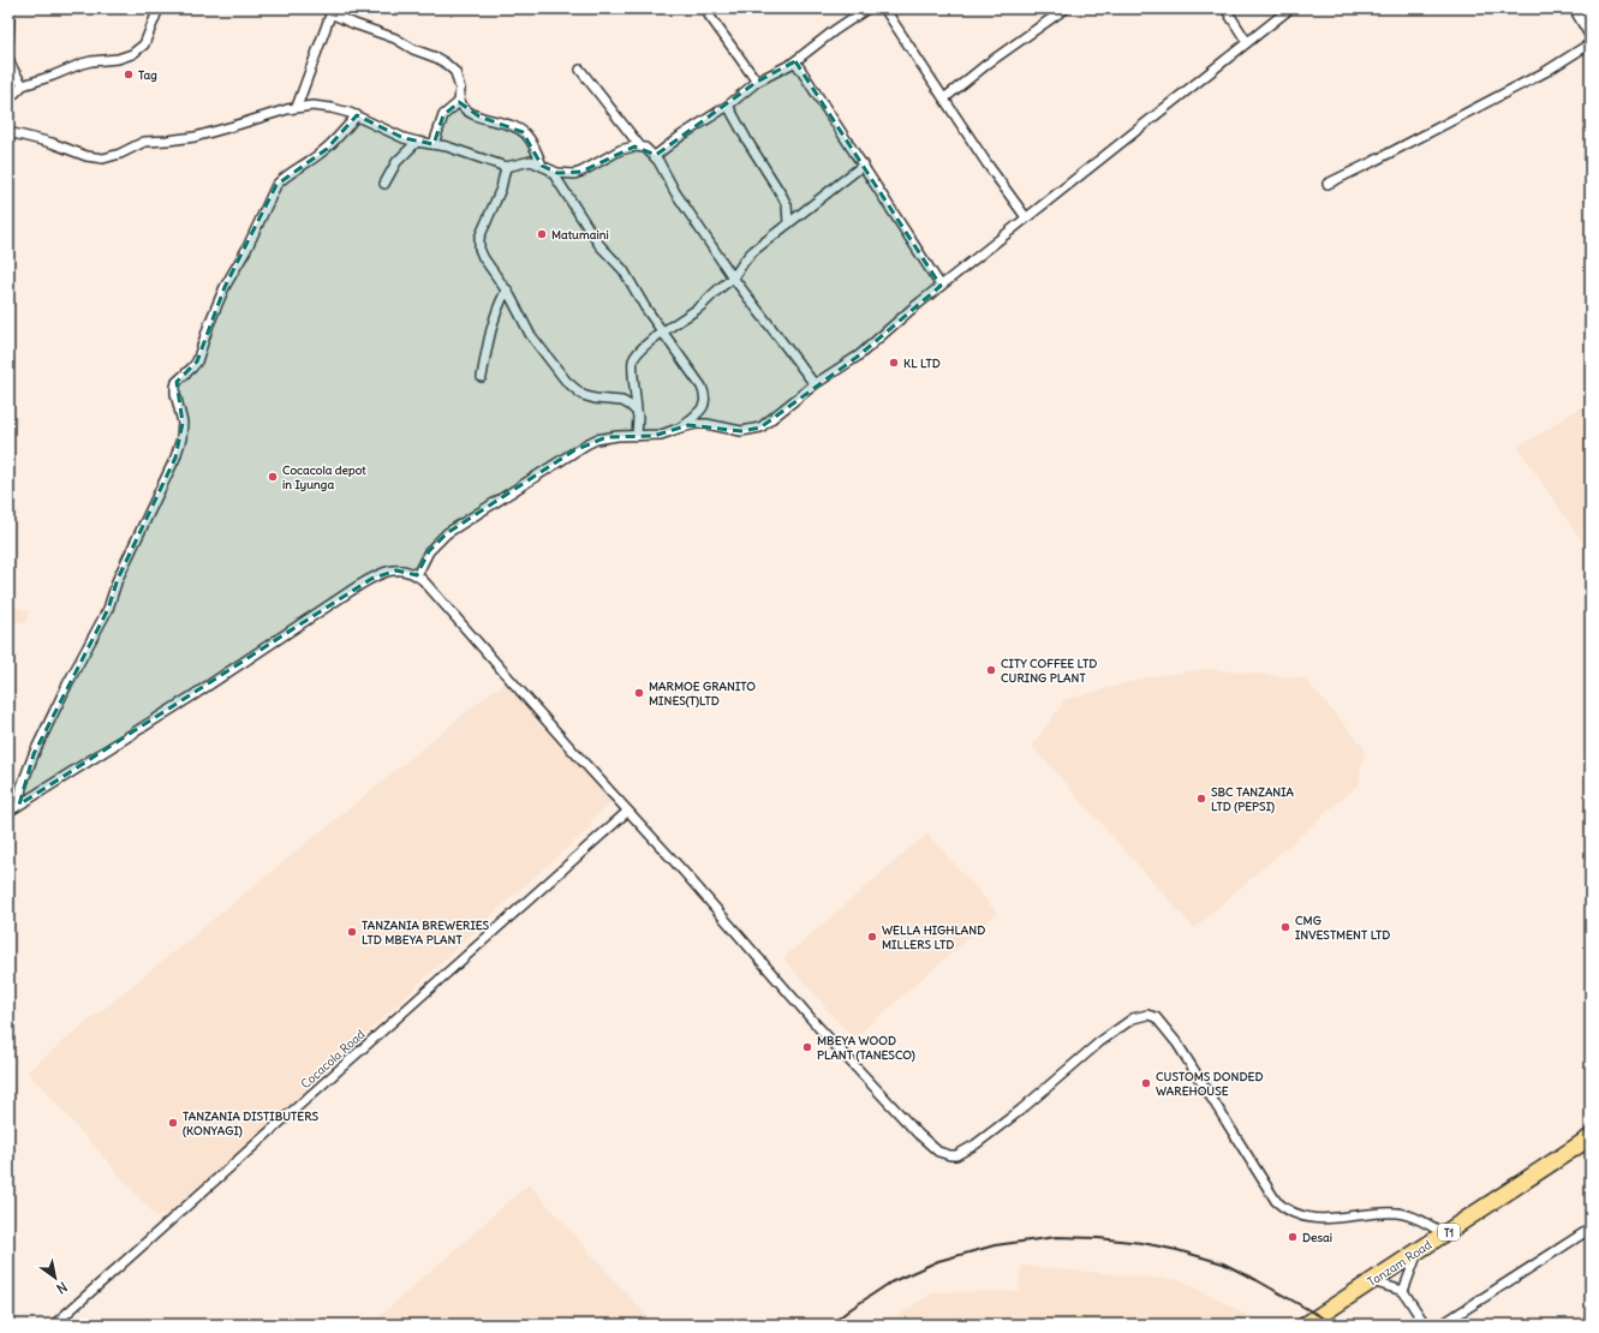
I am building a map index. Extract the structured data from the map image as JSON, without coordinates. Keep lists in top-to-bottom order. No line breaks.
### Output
{"streets":{"highway":["T1","Tanzam Road"],"street":["Cocacola Road"]},"places":["Tag","Matumaini","KL LTD","Cocacola depot in Iyunga","CITY COFFEE LTD CURING PLANT","MARMOE GRANITO MINES(T)LTD","SBC TANZANIA LTD (PEPSI)","CMG INVESTMENT LTD","TANZANIA BREWERIES LTD MBEYA PLANT","WELLA HIGHLAND MILLERS LTD","MBEYA WOOD PLANT (TANESCO)","CUSTOMS DONDED WAREHOUSE","TANZANIA DISTIBUTERS (KONYAGI)","Desai"],"north":"bottom right"}
